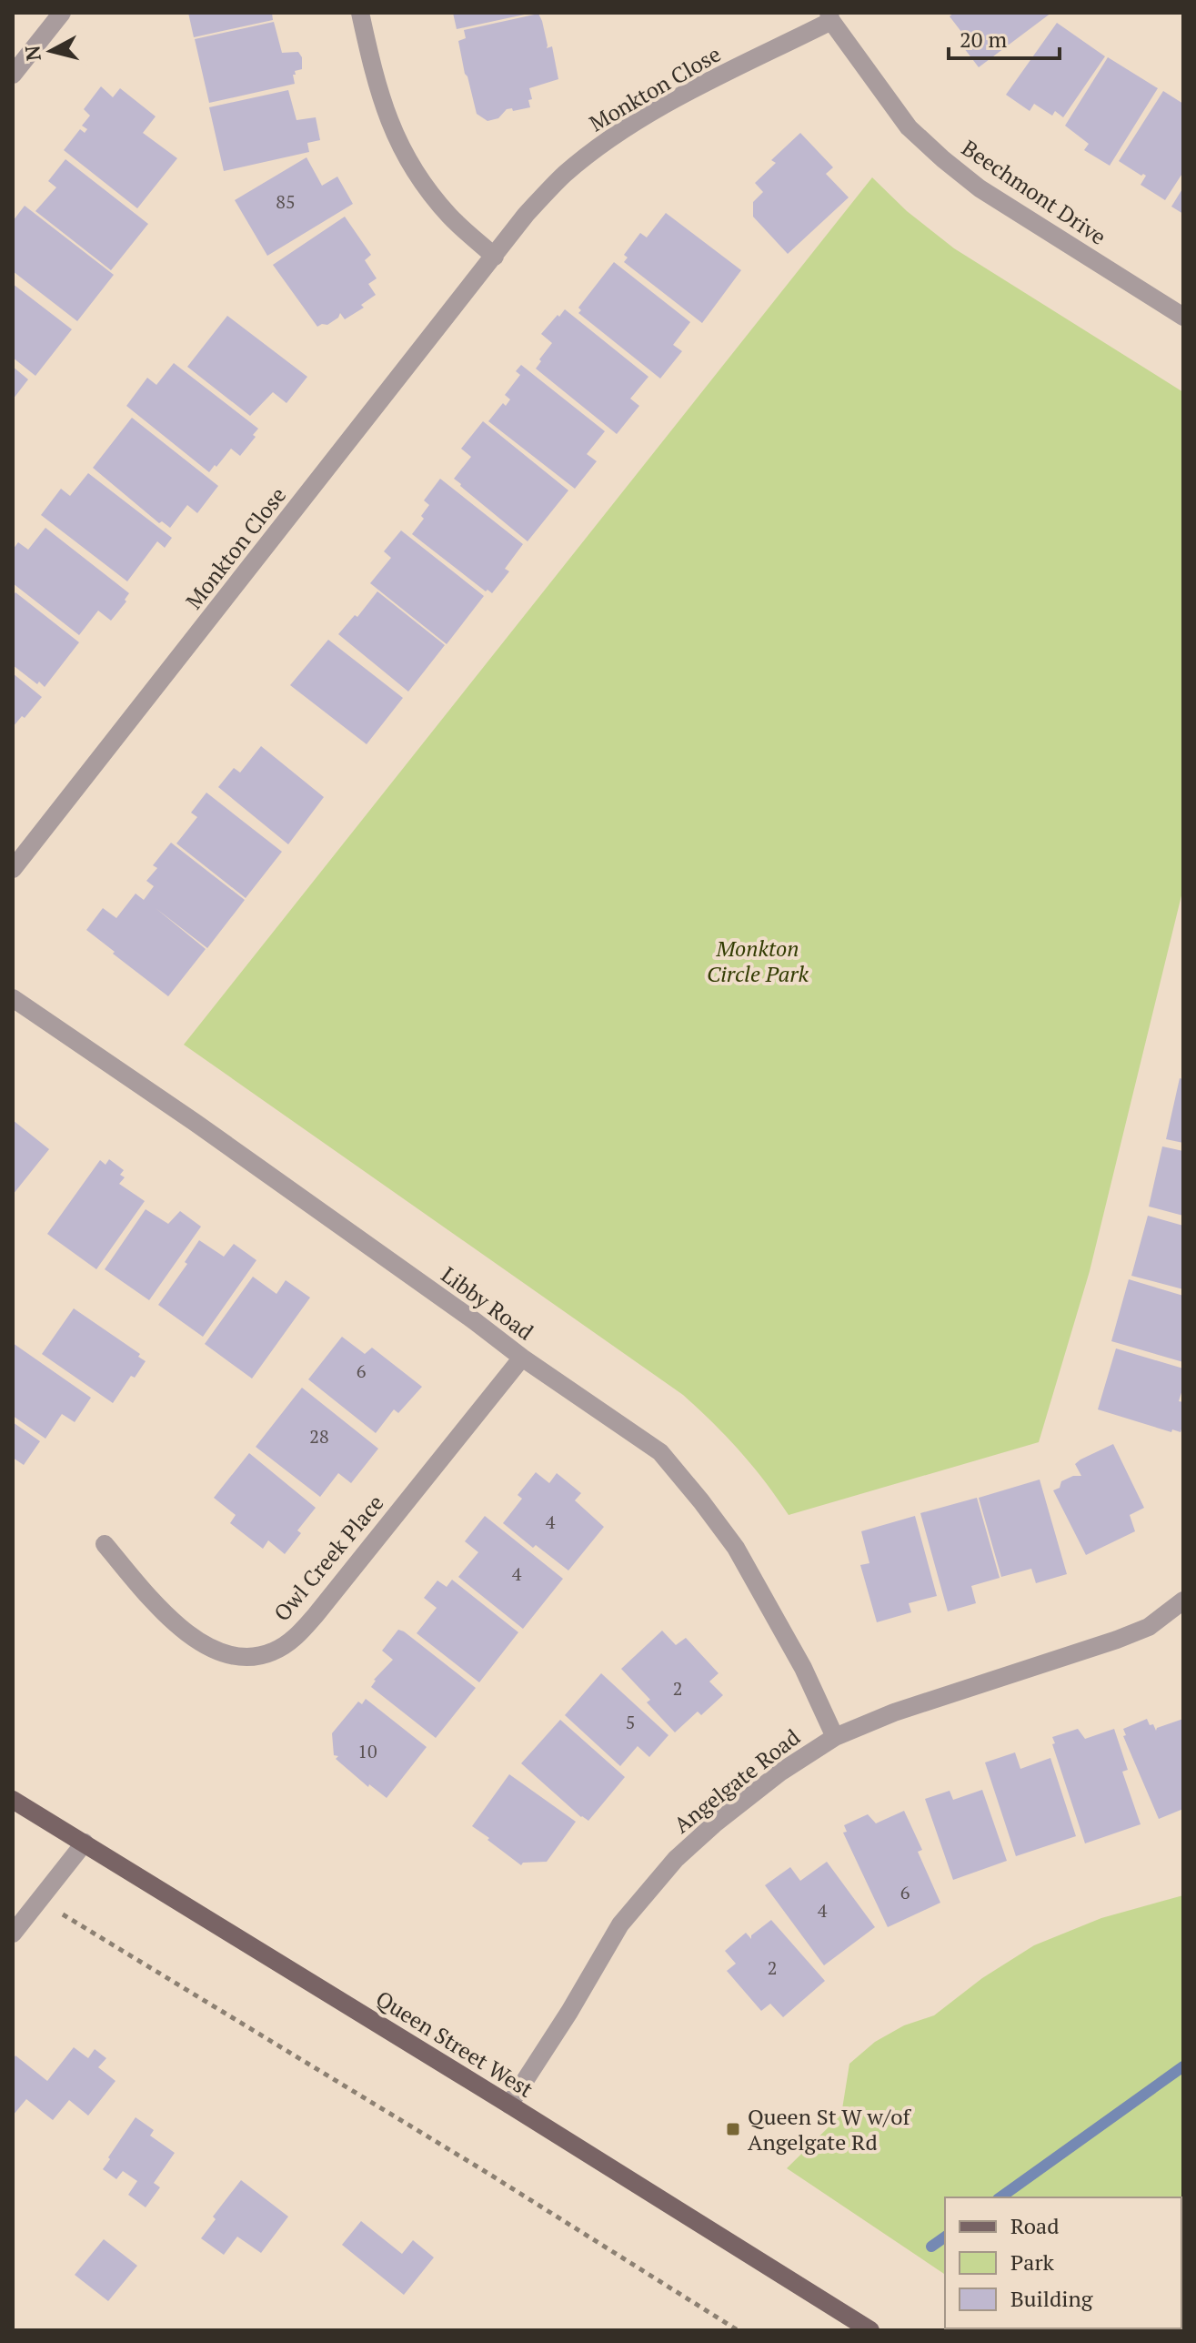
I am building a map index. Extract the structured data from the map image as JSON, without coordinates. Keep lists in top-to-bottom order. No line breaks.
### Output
{"streets":{"main road":["Queen Street West"],"street":["Monkton Close","Beechmont Drive","Libby Road","Owl Creek Place","Angelgate Road"]},"crossings":[["Monkton Close","Beechmont Drive"],["Libby Road","Owl Creek Place"],["Libby Road","Angelgate Road"],["Angelgate Road","Queen Street West"]],"parks":["Monkton Circle Park"],"places":{"transit":["Queen St W w/of Angelgate Rd"]},"house_numbers":["85","6","28","4","4","2","5","10","6","4","2"],"legend":["Road","Park","Building"],"scale_bar":"20 m","north":"left"}
